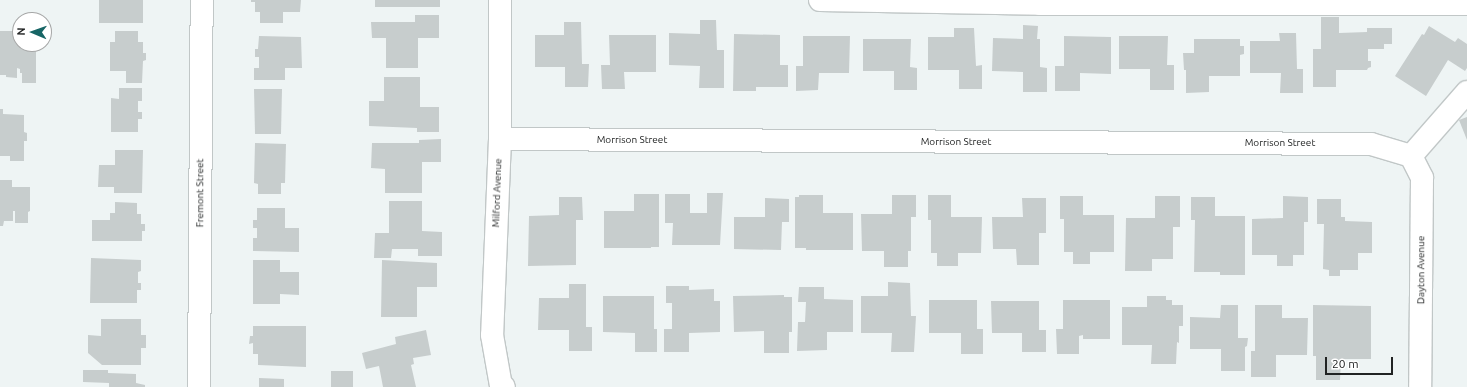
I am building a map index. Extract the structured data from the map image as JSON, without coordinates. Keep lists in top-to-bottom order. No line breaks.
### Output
{"streets":{"street":["Morrison Street","Fremont Street","Milford Avenue","Dayton Avenue"]},"crossings":[["Morrison Street","Milford Avenue"],["Morrison Street","Dayton Avenue"]],"scale_bar":"20 m","north":"left"}
